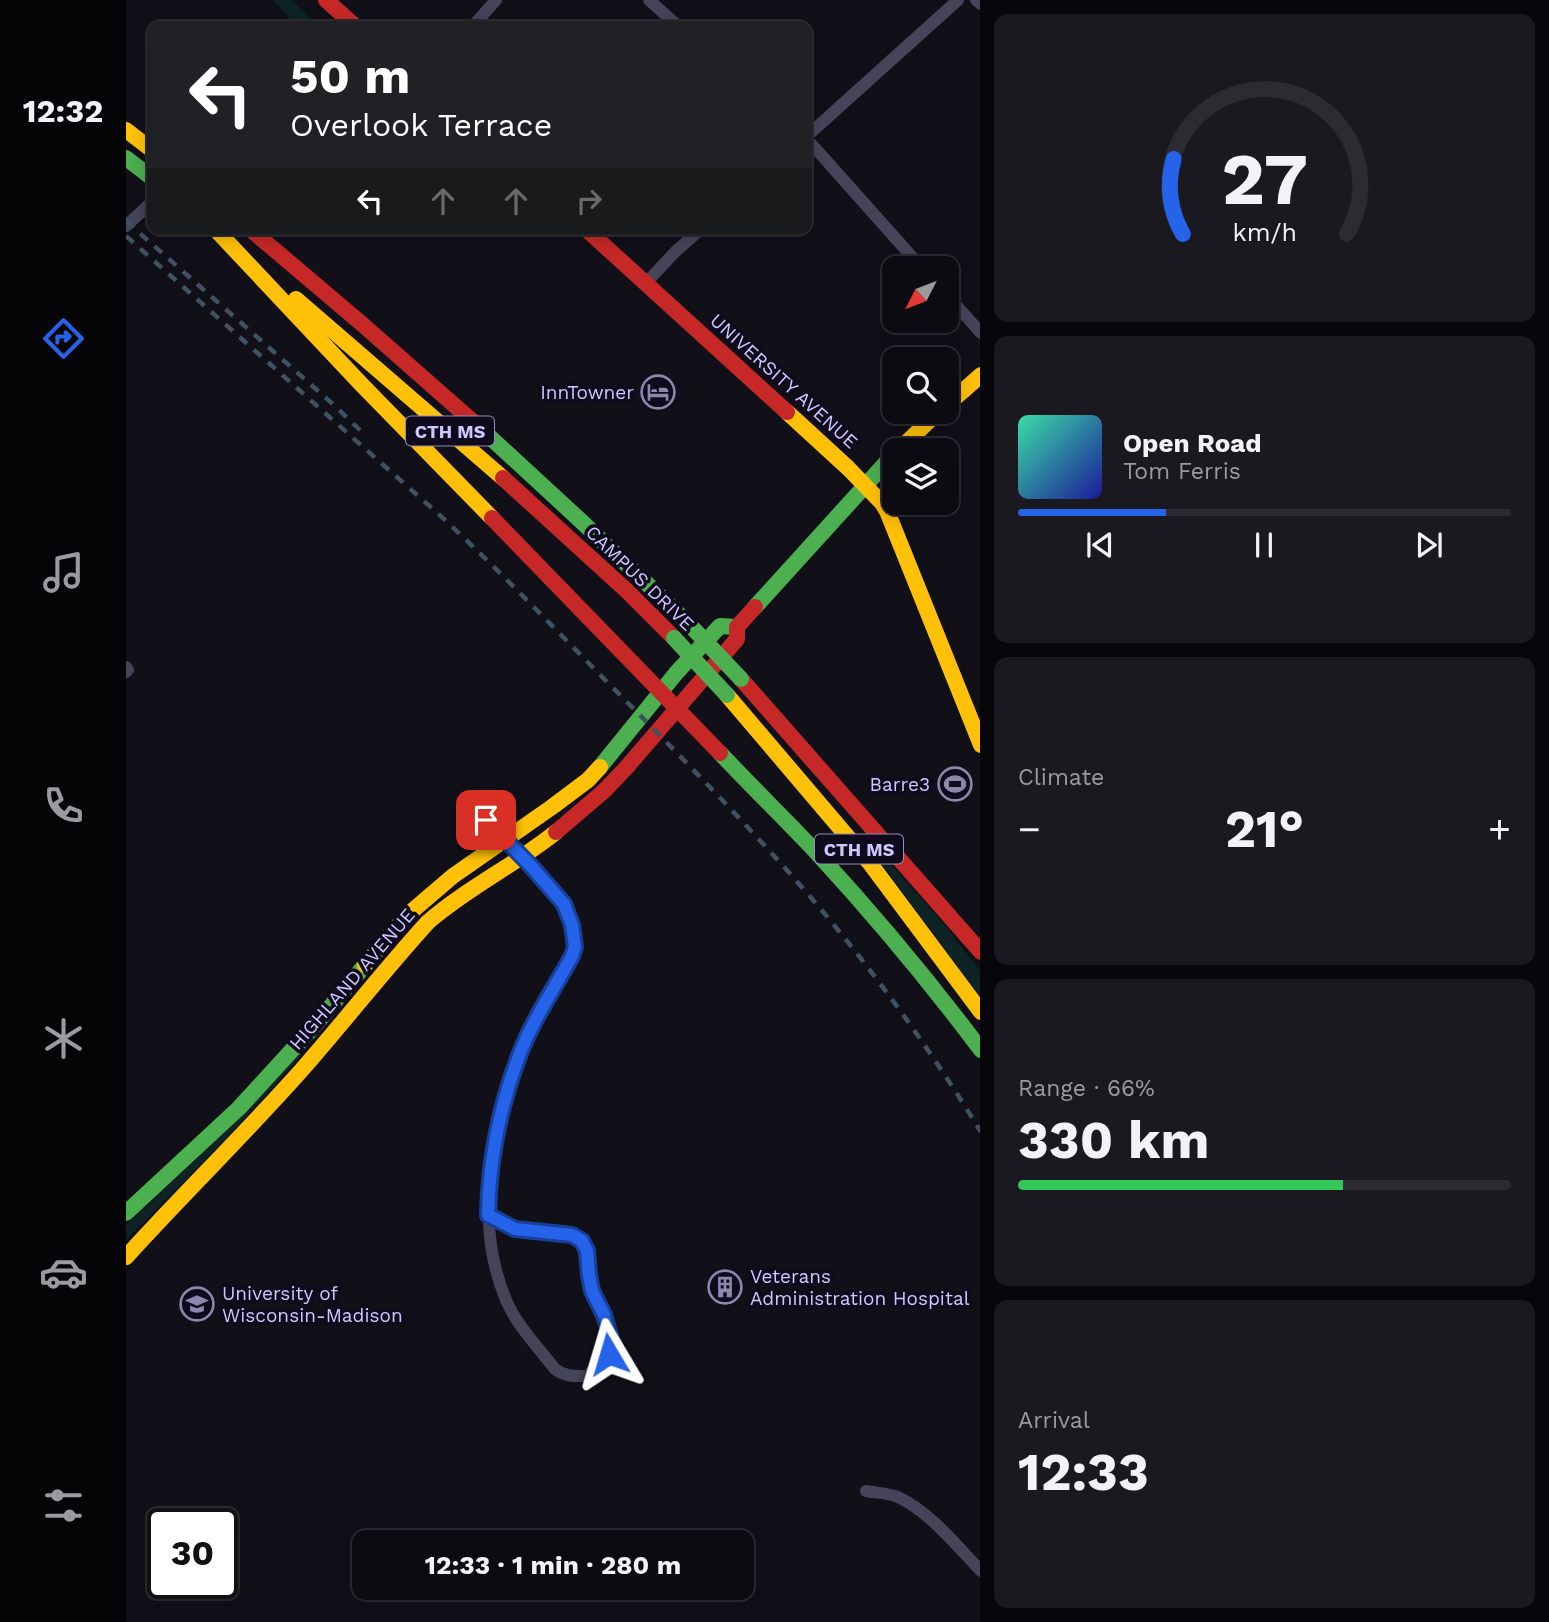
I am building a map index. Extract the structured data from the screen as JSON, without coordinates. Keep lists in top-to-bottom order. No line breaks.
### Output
{"streets":{"main road":["UNIVERSITY AVENUE","CTH MS","CAMPUS DRIVE","HIGHLAND AVENUE"]},"crossings":[["UNIVERSITY AVENUE","HIGHLAND AVENUE"]],"places":{"hotel":["InnTowner"],"sports":["Barre3"],"building":["Veterans Administration Hospital"],"school or university":["University of Wisconsin-Madison"]},"north":"bottom left","page":{"tabs":"12:32","turn":["50 m","Overlook Terrace"],"song":["Open Road","Tom Ferris"],"tile":["Climate",["Range · 66%","330 km"],["Arrival","12:33"]],"heat":["−","21°","+"],"limit":"30","trip":"12:33 · 1 min · 280 m","gauge":["27","km/h"]}}
